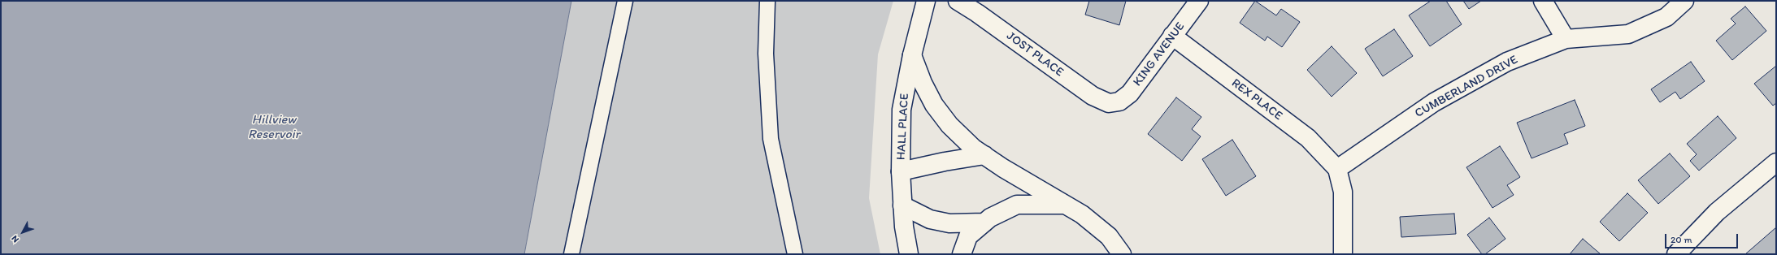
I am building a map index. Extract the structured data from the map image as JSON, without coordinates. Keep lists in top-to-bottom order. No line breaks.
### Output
{"streets":{"street":["JOST PLACE","KING AVENUE","CUMBERLAND DRIVE","REX PLACE","HALL PLACE"]},"crossings":[["JOST PLACE","KING AVENUE"],["KING AVENUE","REX PLACE"],["CUMBERLAND DRIVE","REX PLACE"]],"water":["Hillview Reservoir"],"scale_bar":"20 m","north":"bottom left"}
